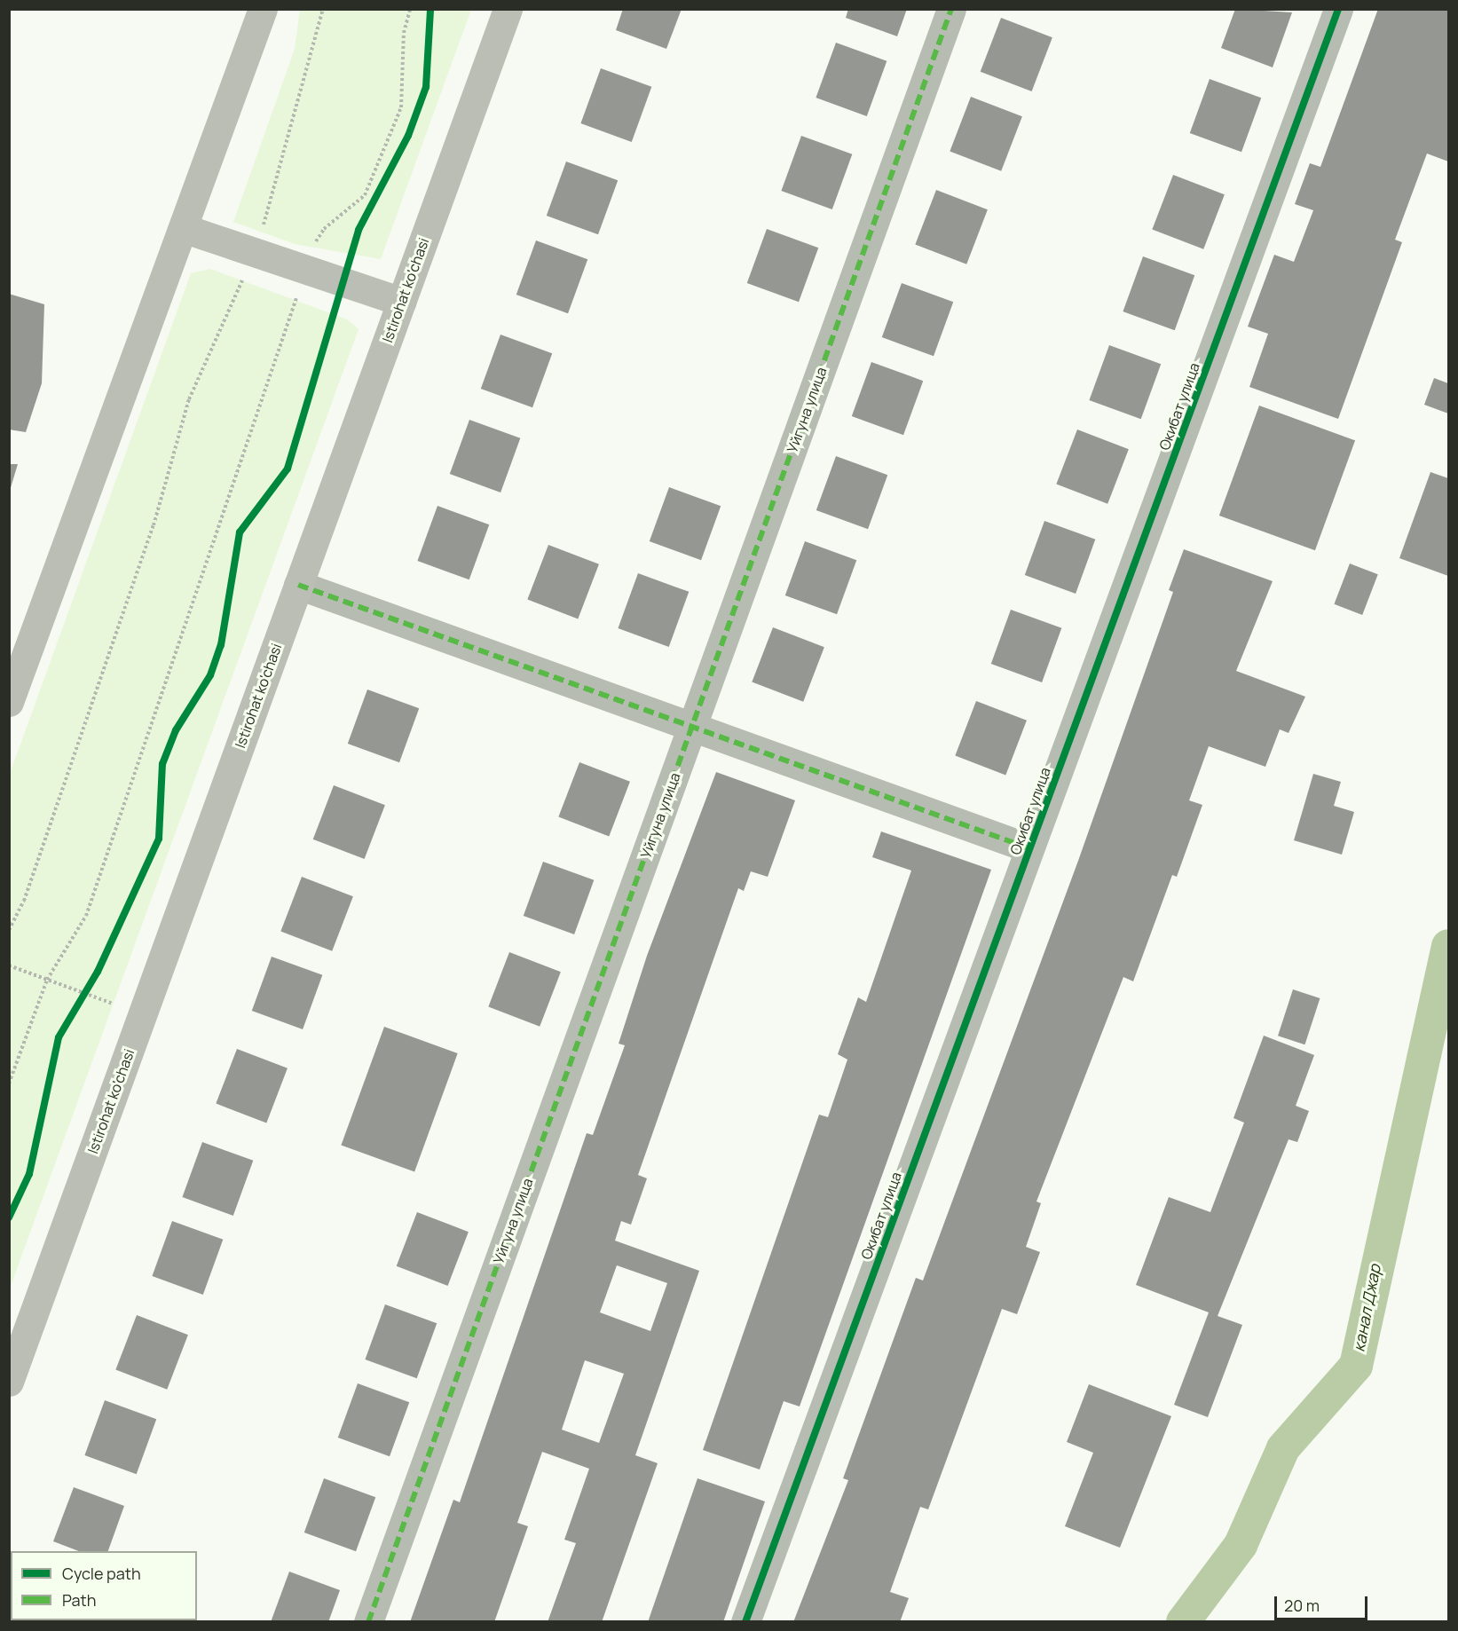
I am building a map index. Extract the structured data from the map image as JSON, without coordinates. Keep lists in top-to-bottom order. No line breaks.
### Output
{"streets":{"main road":["Istirohat ko'chasi"],"street":["Окибат улица","Уйгуна улица"]},"water":["канал Джар"],"legend":["Cycle path","Path"],"scale_bar":"20 m"}
